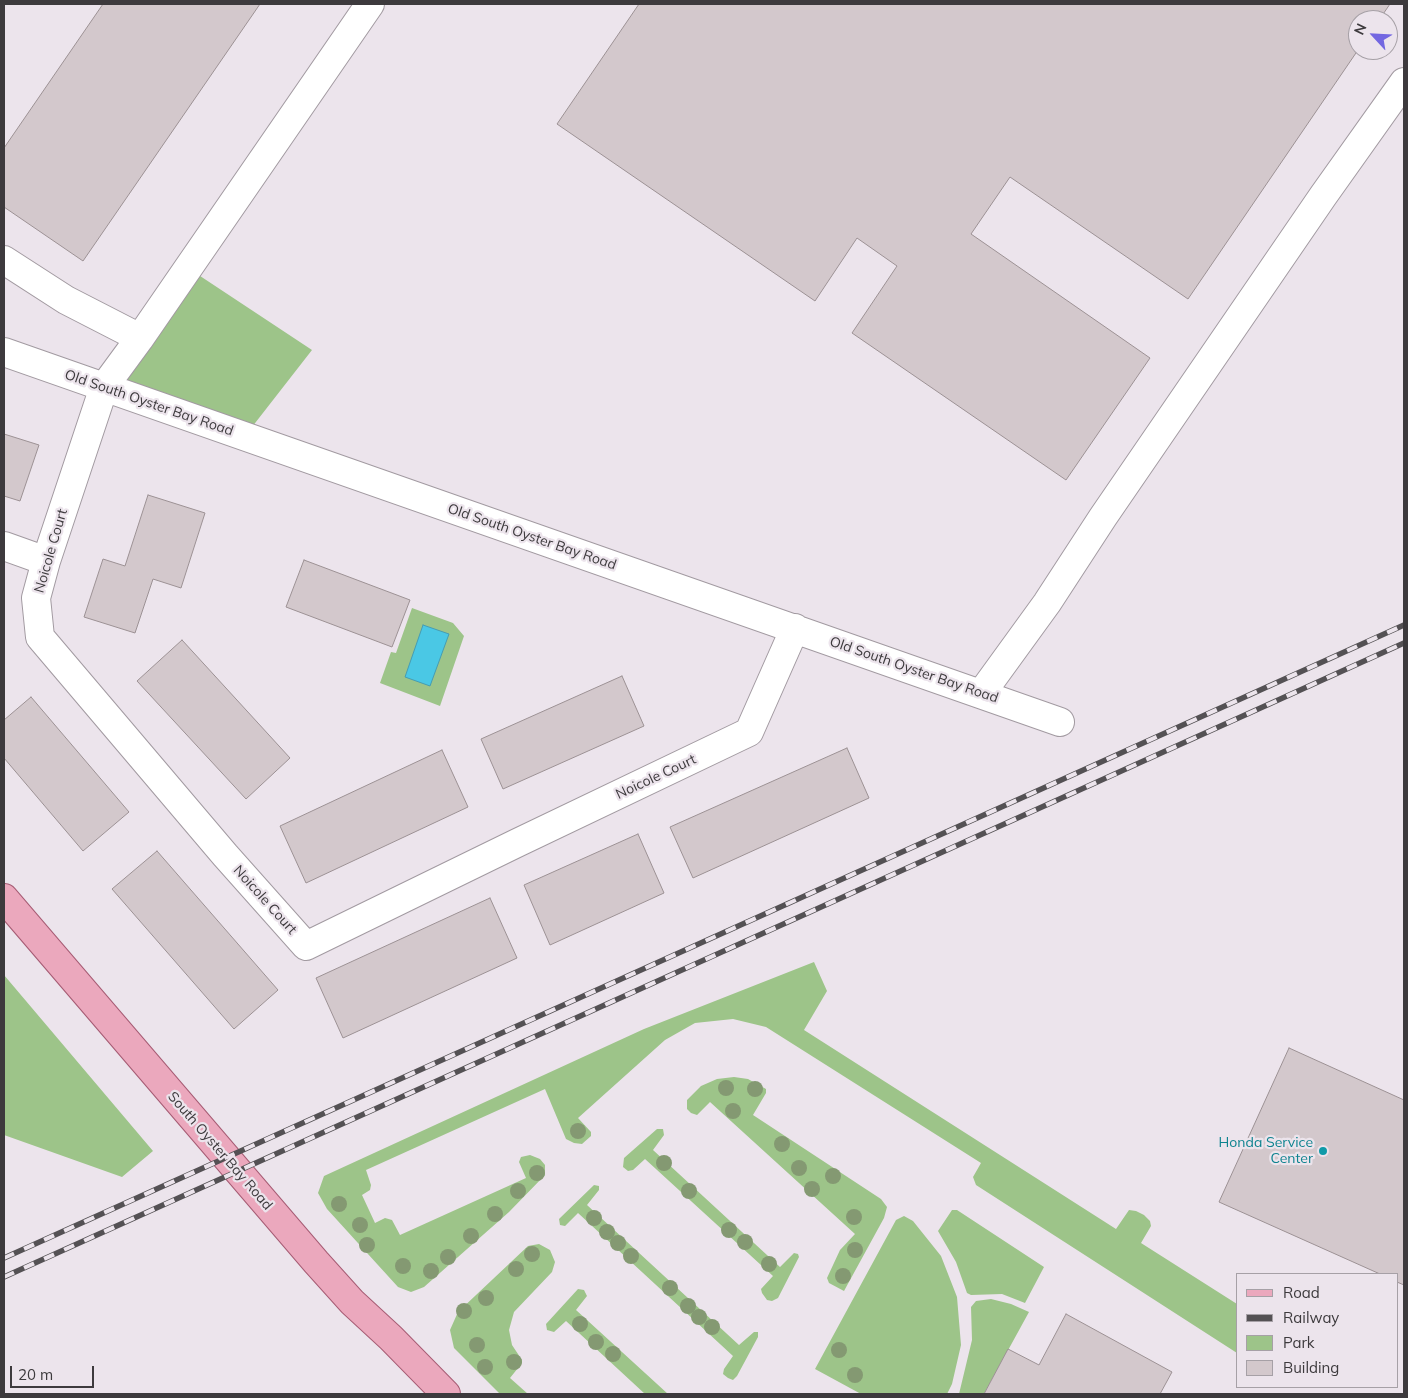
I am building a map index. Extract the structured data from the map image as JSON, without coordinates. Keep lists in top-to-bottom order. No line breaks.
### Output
{"streets":{"main road":["South Oyster Bay Road"],"street":["Old South Oyster Bay Road","Noicole Court"]},"crossings":[["Old South Oyster Bay Road","Noicole Court"]],"places":["Honda Service Center"],"legend":["Road","Railway","Park","Building"],"scale_bar":"20 m","north":"top left"}
